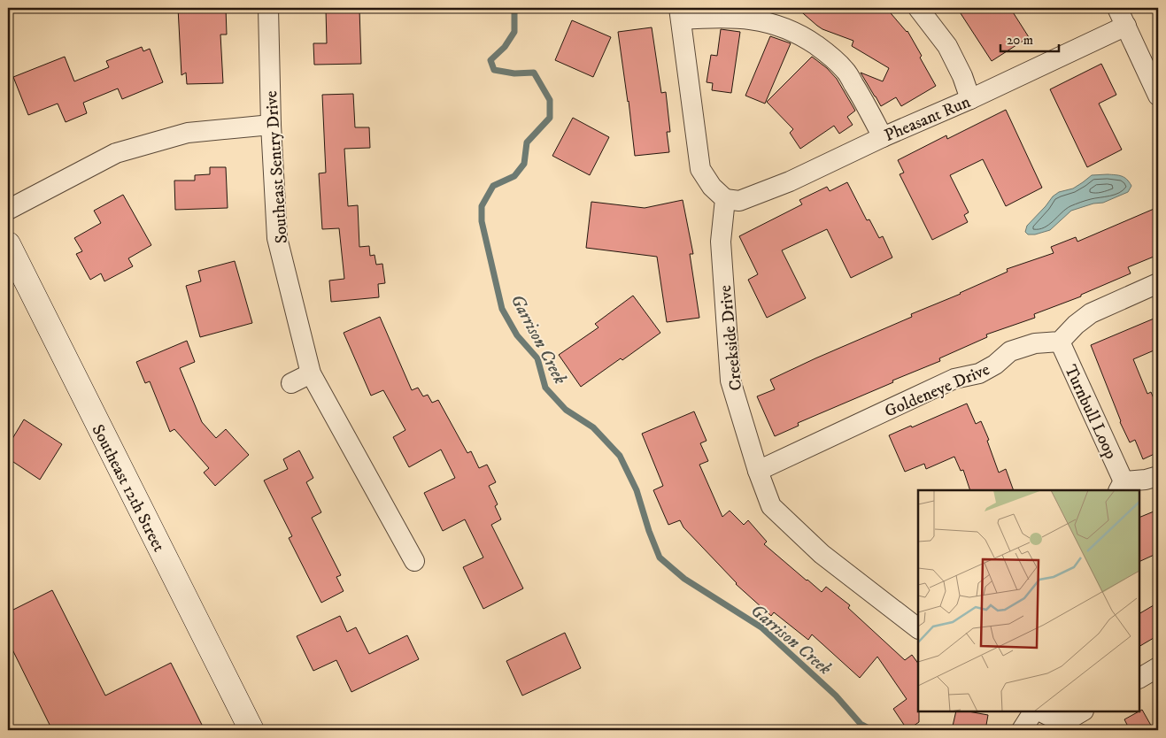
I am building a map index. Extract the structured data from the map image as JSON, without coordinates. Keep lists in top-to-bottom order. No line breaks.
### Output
{"streets":{"main road":["Southeast 12th Street"],"street":["Pheasant Run","Southeast Sentry Drive","Creekside Drive","Goldeneye Drive","Turnbull Loop"]},"crossings":[["Pheasant Run","Creekside Drive"],["Creekside Drive","Goldeneye Drive"],["Goldeneye Drive","Turnbull Loop"]],"water":["Garrison Creek"],"scale_bar":"20 m"}
